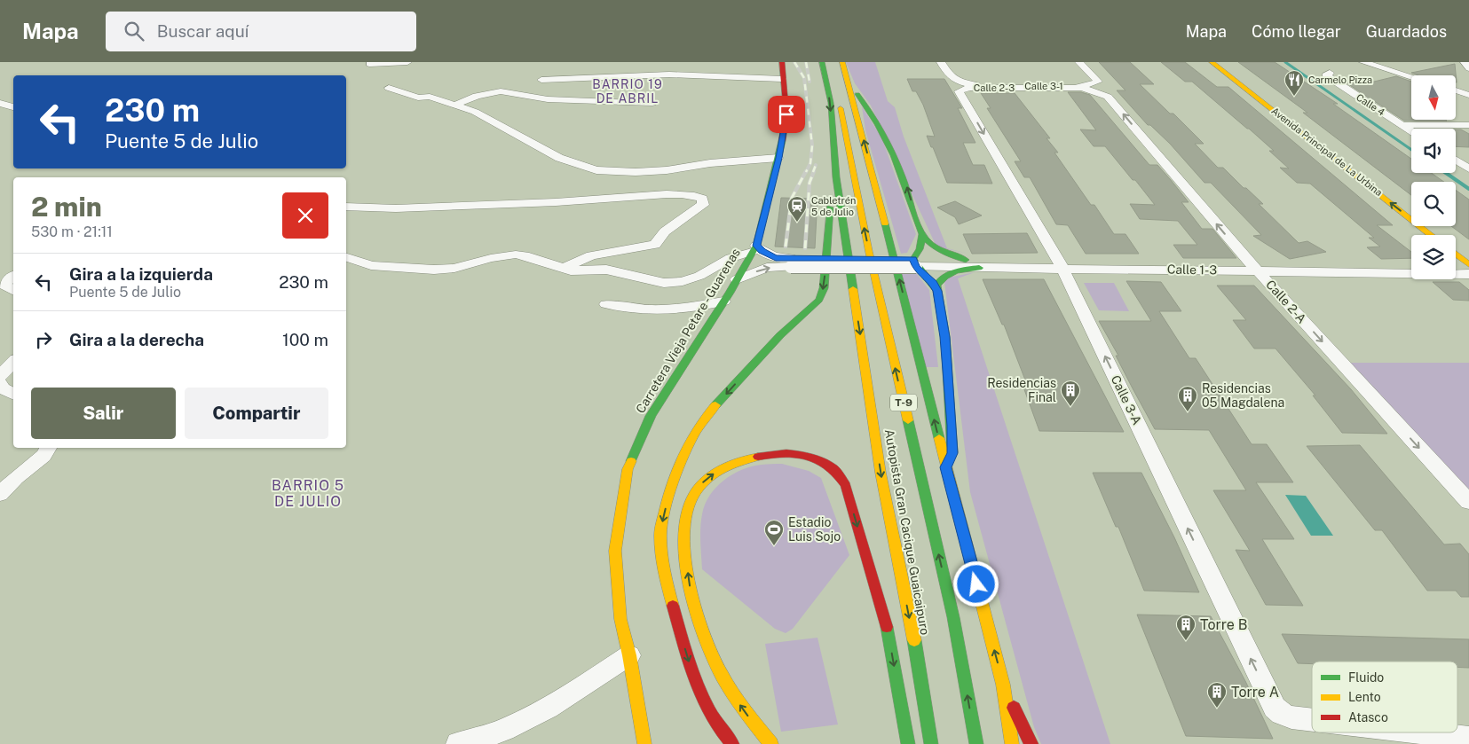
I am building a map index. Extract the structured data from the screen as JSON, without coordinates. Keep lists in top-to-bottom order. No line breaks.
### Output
{"streets":{"main road":["Avenida Principal de La Urbina","Carretera Vieja Petare - Guarenas","T-9","Autopista Gran Cacique Guaicaipuro"],"street":["Calle 3-1","Calle 2-3","Calle 4","Calle 1-3","Calle 2-A","Calle 3-A"]},"crossings":[["Calle 3-1","Calle 2-3"],["Calle 3-1","Calle 3-A"],["Calle 2-3","Calle 2-A"],["Calle 2-3","Calle 3-A"],["Calle 1-3","Calle 2-A"],["Calle 1-3","Calle 3-A"]],"districts":["BARRIO 19 DE ABRIL","BARRIO 5 DE JULIO"],"places":{"restaurant":["Carmelo Pizza"],"station":["Cabletrén 5 de Julio"],"building":["Residencias Final","Residencias 05 Magdalena","Torre B","Torre A"],"sports":["Estadio Luis Sojo"]},"legend":["Fluido","Lento","Atasco"],"north":"bottom","page":{"header":"Mapa","search":"Buscar aquí","nav":["Mapa","Cómo llegar","Guardados"],"turn":["230 m","Puente 5 de Julio"],"heading":["2 min","530 m · 21:11"],"list":[{"name":"Gira a la izquierda","note":"Puente 5 de Julio","value":"230 m"},{"name":"Gira a la derecha","value":"100 m"}],"buttons":["Salir","Compartir"]}}
